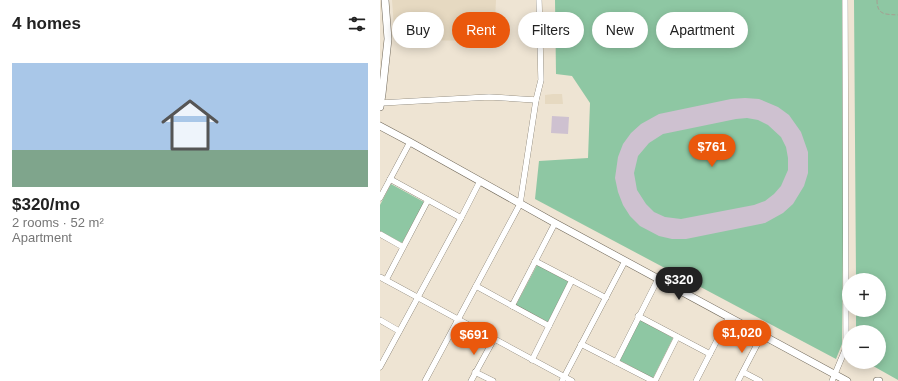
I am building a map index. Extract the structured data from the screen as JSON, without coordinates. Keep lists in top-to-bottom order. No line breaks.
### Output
{"page":{"heading":"4 homes","chip":["Buy","Rent","Filters","New","Apartment"],"list":[{"name":"$320/mo","note":"2 rooms · 52 m² · Apartment"}],"price":["$761","$320","$1,020","$691"],"map_buttons":["+","−"]}}
